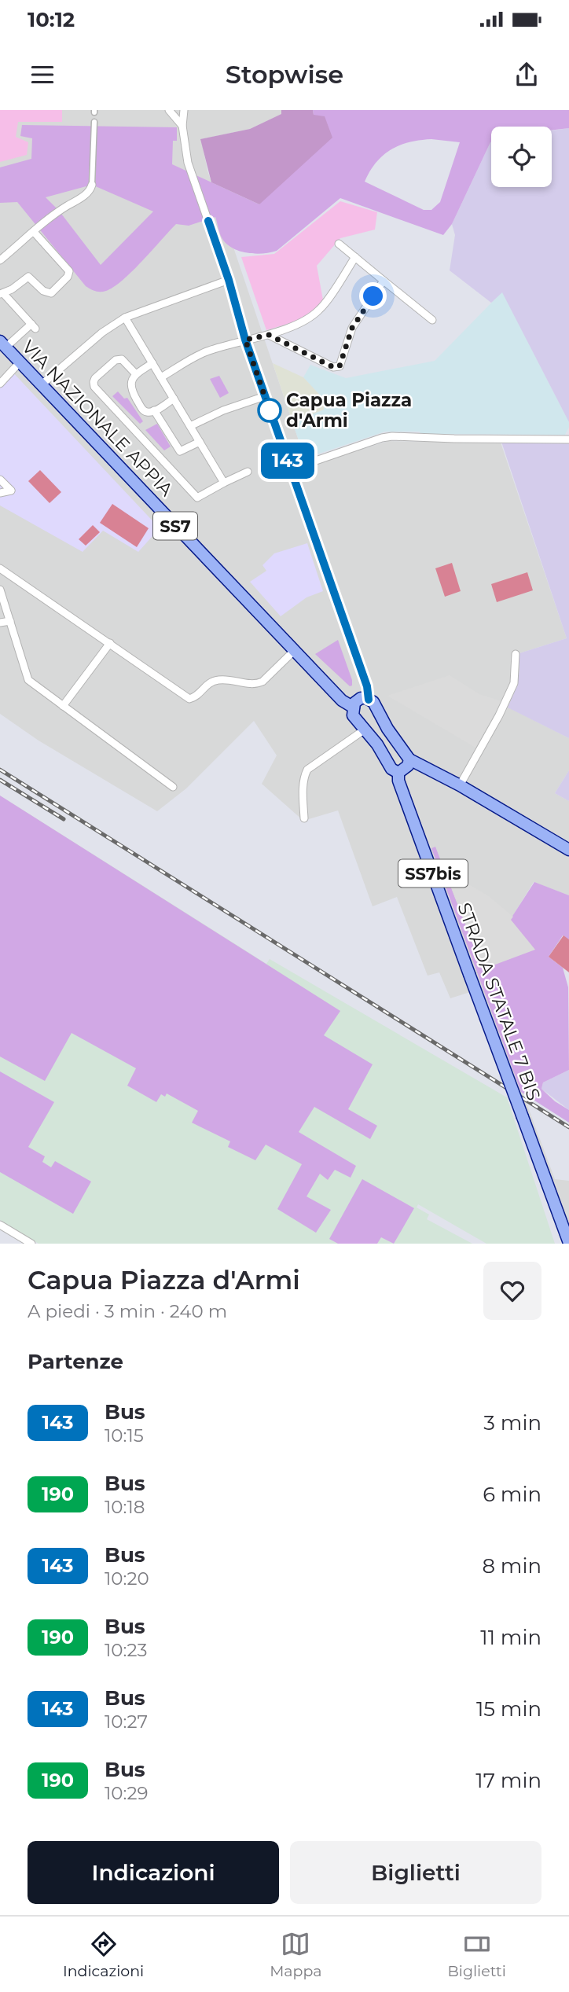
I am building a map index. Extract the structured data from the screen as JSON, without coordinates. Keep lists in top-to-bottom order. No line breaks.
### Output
{"streets":{"main road":["VIA NAZIONALE APPIA","SS7","SS7bis","STRADA STATALE 7 BIS"]},"crossings":[["VIA NAZIONALE APPIA","STRADA STATALE 7 BIS"]],"places":["Capua Piazza d'Armi"],"lines":["bus line 143"],"page":{"status":"10:12","header":"Stopwise","on_map":"143","heading":[["Capua Piazza d'Armi","A piedi · 3 min · 240 m"],"Partenze"],"list":[{"mark":"143","name":"Bus","note":"10:15","value":"3 min"},{"mark":"190","name":"Bus","note":"10:18","value":"6 min"},{"mark":"143","name":"Bus","note":"10:20","value":"8 min"},{"mark":"190","name":"Bus","note":"10:23","value":"11 min"},{"mark":"143","name":"Bus","note":"10:27","value":"15 min"},{"mark":"190","name":"Bus","note":"10:29","value":"17 min"}],"buttons":["Indicazioni","Biglietti"],"tabs":["Indicazioni","Mappa","Biglietti"]}}
